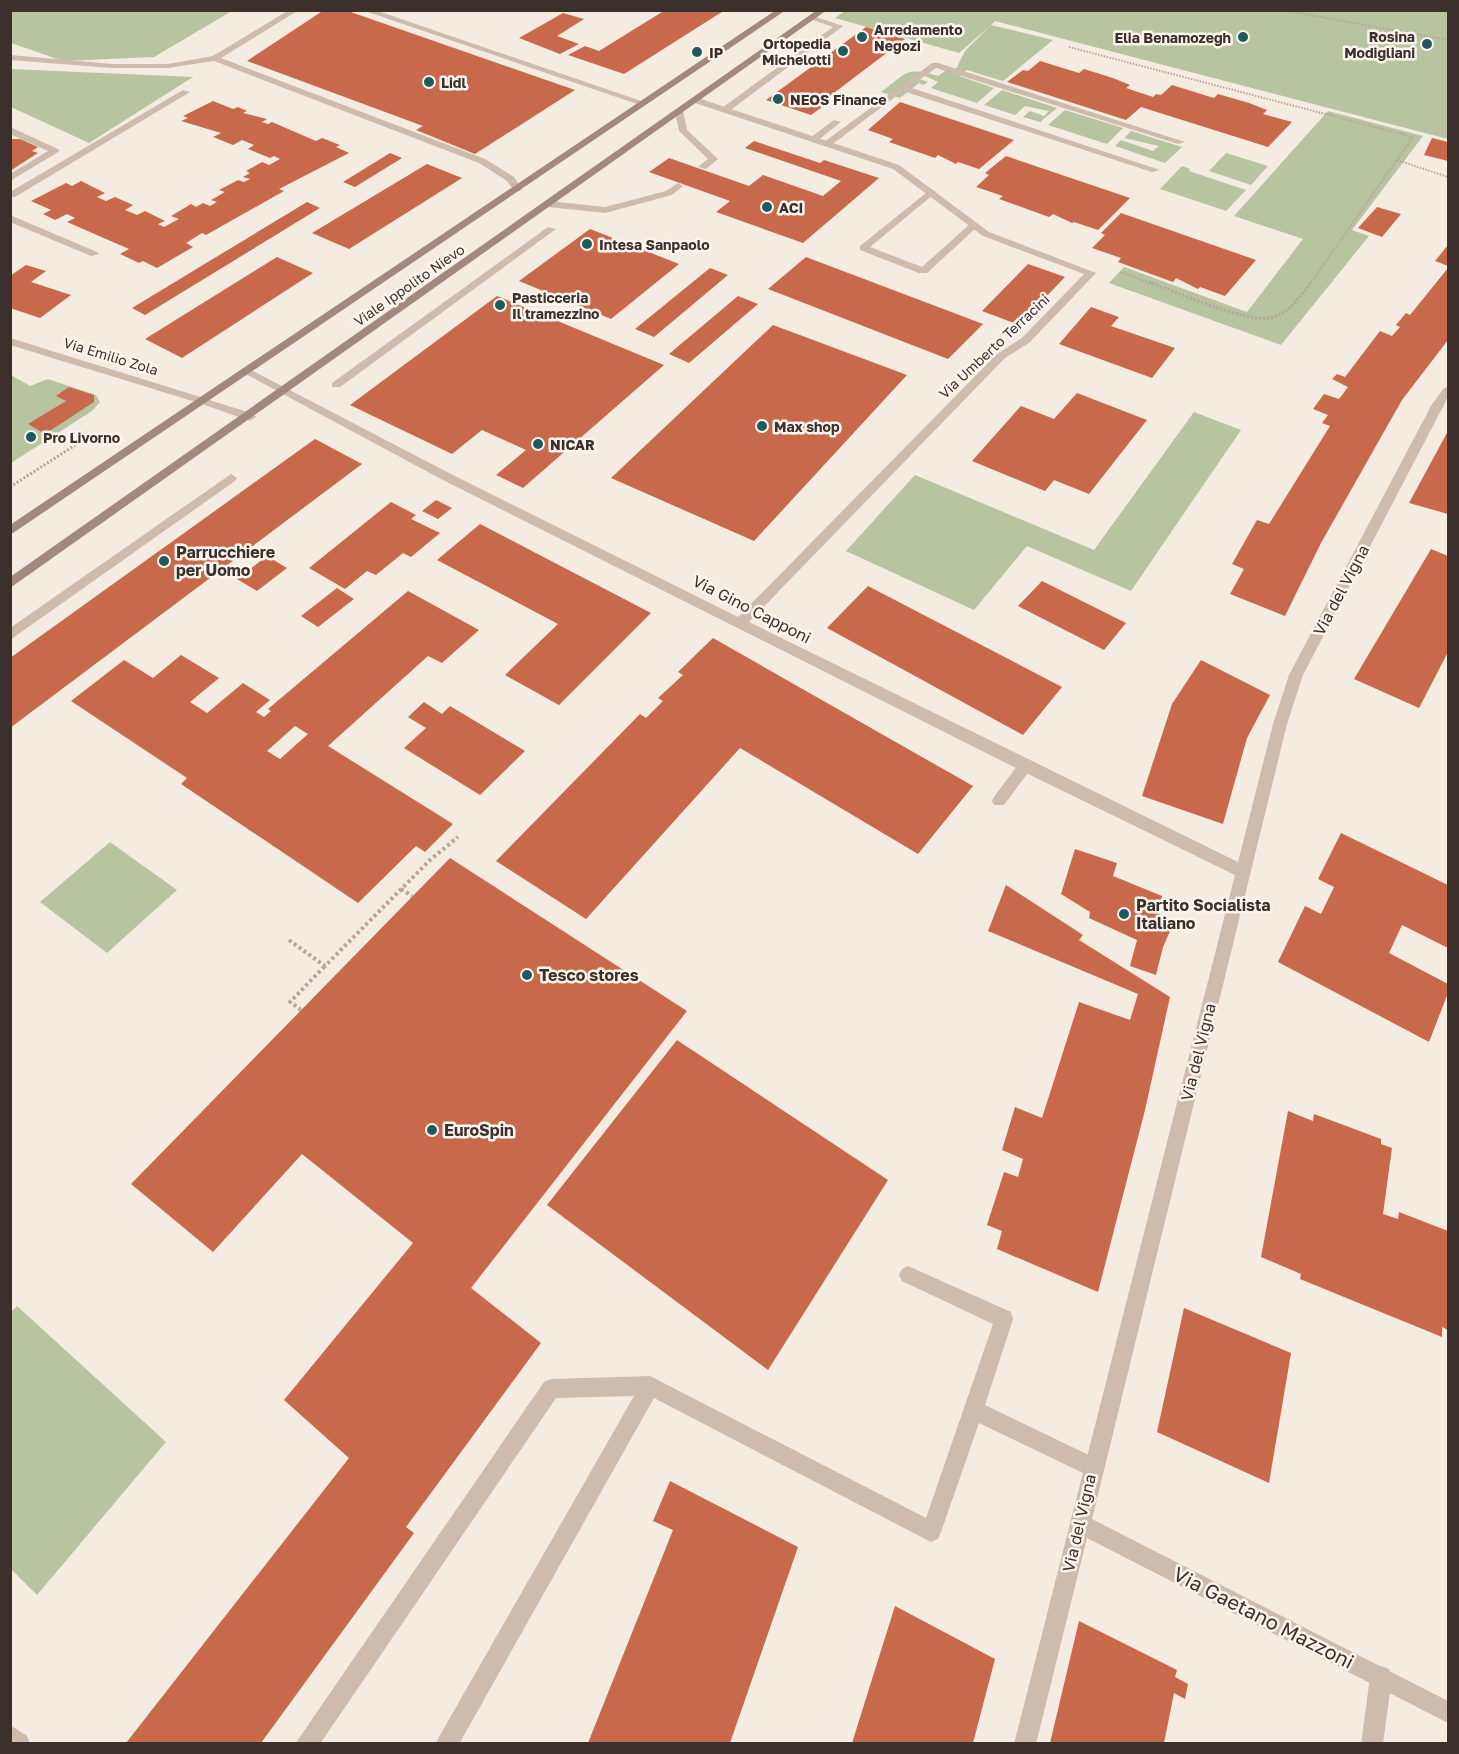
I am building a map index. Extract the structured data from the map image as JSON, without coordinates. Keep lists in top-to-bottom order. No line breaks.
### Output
{"streets":{"main road":["Viale Ippolito Nievo"],"street":["Via Umberto Terracini","Via Emilio Zola","Via del Vigna","Via Gino Capponi","Via Gaetano Mazzoni"]},"crossings":[["Viale Ippolito Nievo","Via Umberto Terracini"],["Viale Ippolito Nievo","Via Emilio Zola"],["Viale Ippolito Nievo","Via Gino Capponi"],["Via Umberto Terracini","Via Gino Capponi"],["Via del Vigna","Via Gino Capponi"],["Via del Vigna","Via Gaetano Mazzoni"]],"places":["Arredamento Negozi","Elia Benamozegh","Rosina Modigliani","Ortopedia Michelotti","IP","Lidl","NEOS Finance","ACI","Intesa Sanpaolo","Pasticceria Il tramezzino","Max shop","Pro Livorno","NICAR","Parrucchiere per Uomo","Partito Socialista Italiano","Tesco stores","EuroSpin"]}
